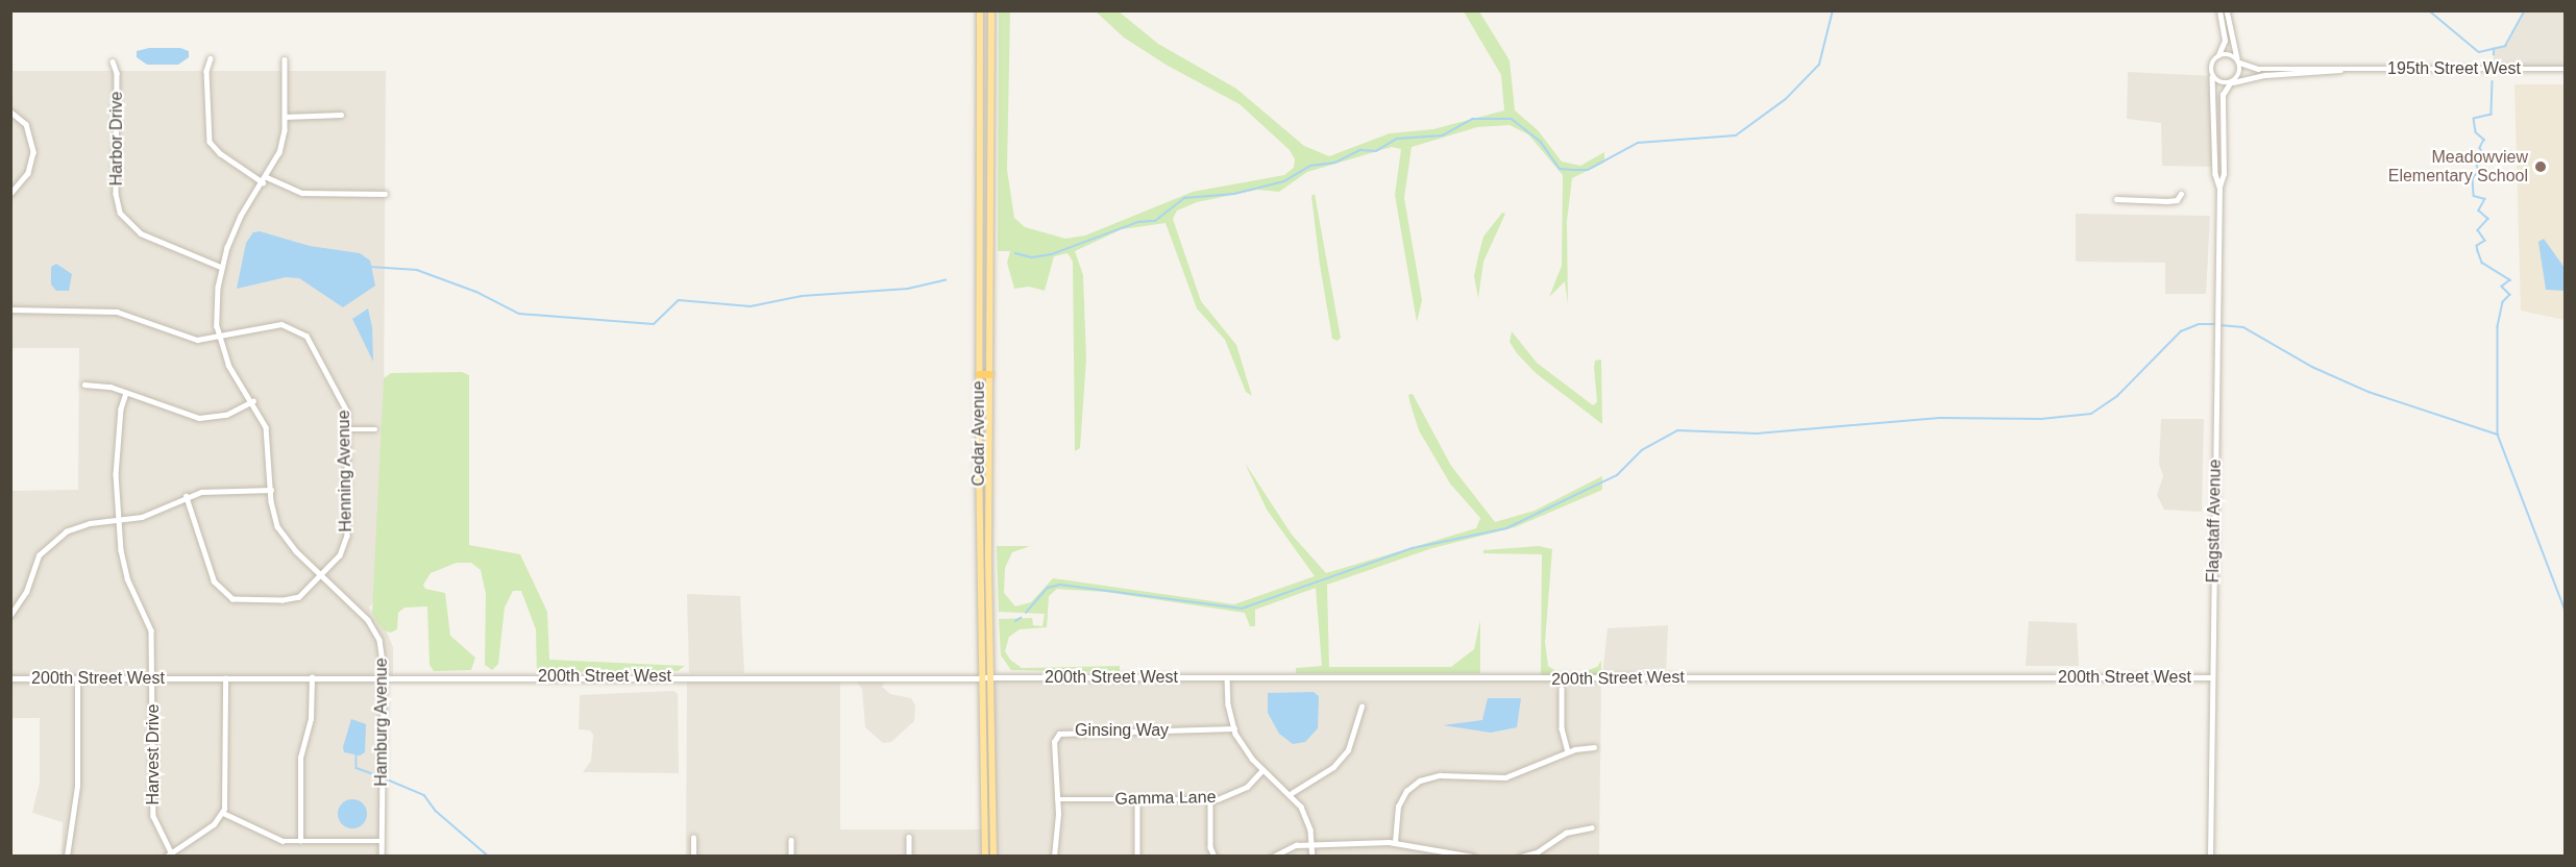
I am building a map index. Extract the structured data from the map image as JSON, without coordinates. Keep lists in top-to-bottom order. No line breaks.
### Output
{"streets":{"main road":["Cedar Avenue"],"street":["195th Street West","Harbor Drive","Henning Avenue","Flagstaff Avenue","200th Street West","Hamburg Avenue","Ginsing Way","Harvest Drive","Gamma Lane"]},"crossings":[["195th Street West","Flagstaff Avenue"],["Harbor Drive","Hamburg Avenue"],["Cedar Avenue","200th Street West"],["Henning Avenue","Hamburg Avenue"],["Flagstaff Avenue","200th Street West"],["200th Street West","Hamburg Avenue"],["200th Street West","Harvest Drive"],["Ginsing Way","Gamma Lane"]],"places":["Meadowview Elementary School"]}
